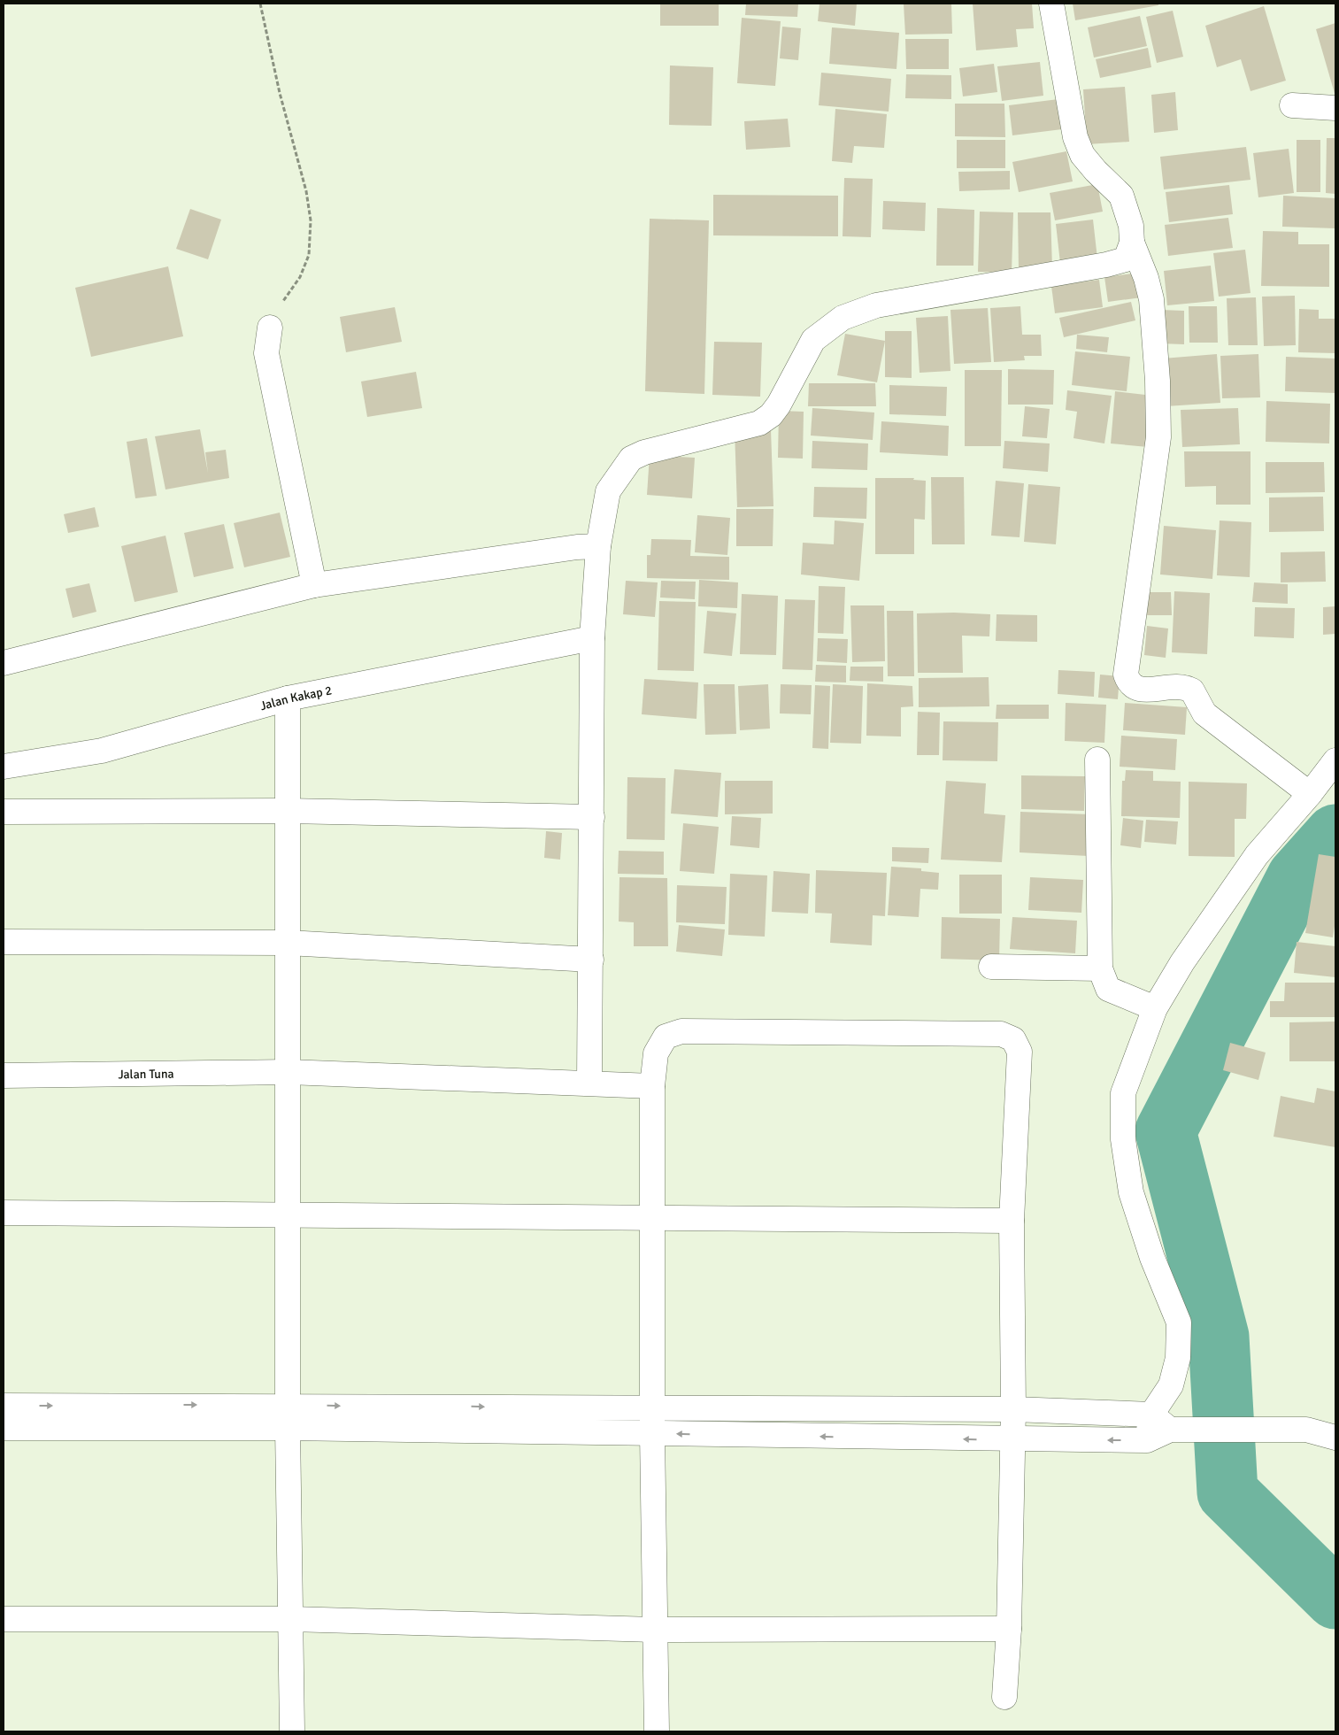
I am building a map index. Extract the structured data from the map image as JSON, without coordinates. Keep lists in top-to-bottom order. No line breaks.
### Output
{"streets":{"street":["Jalan Kakap 2","Jalan Tuna"]}}
